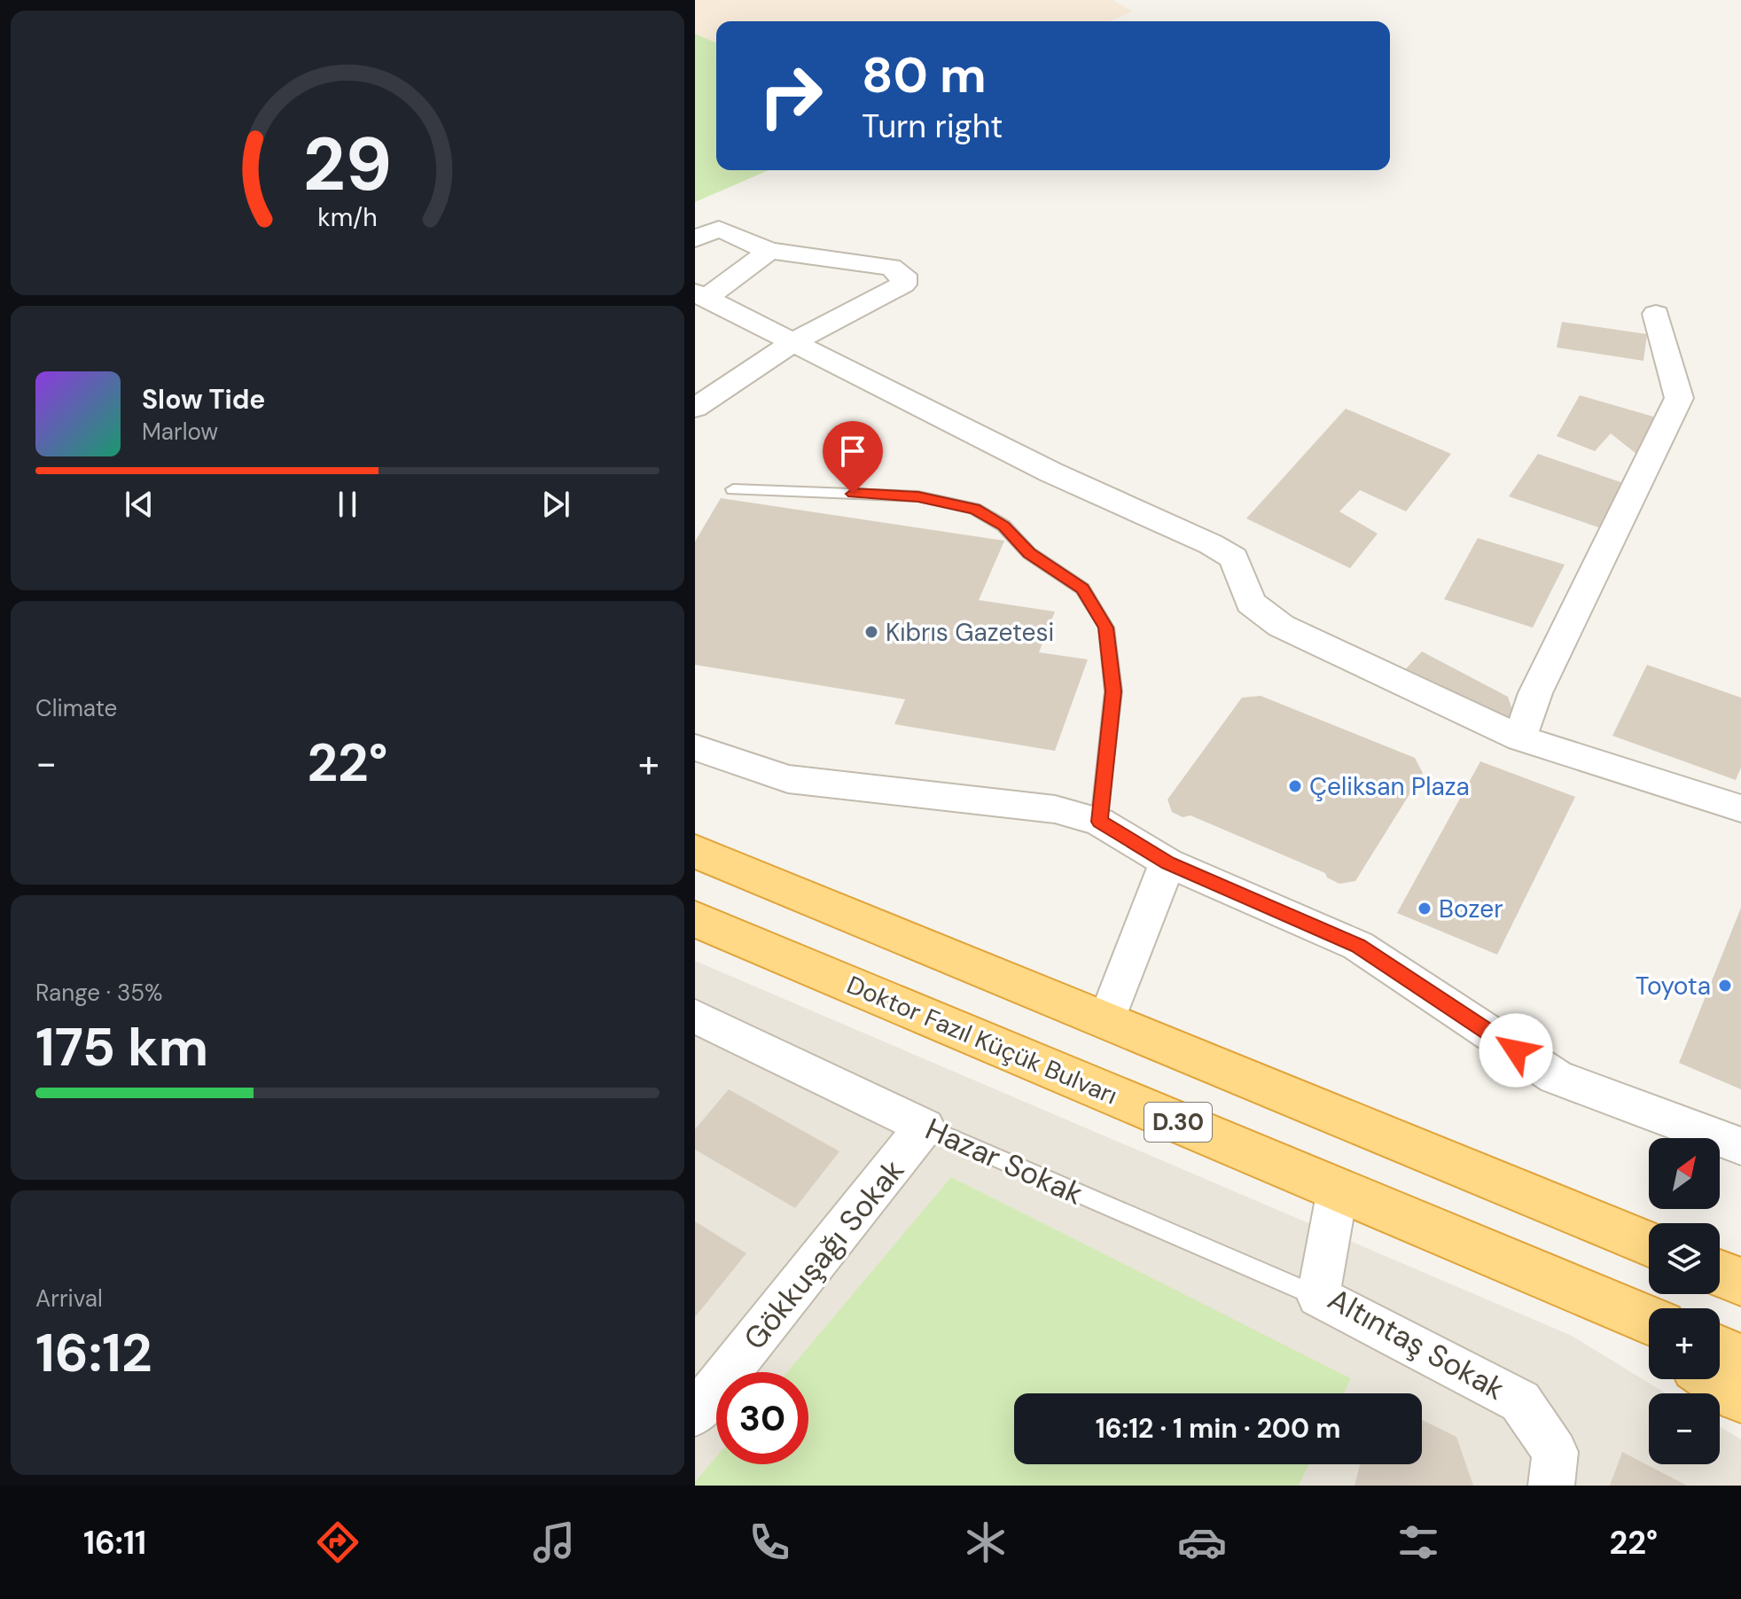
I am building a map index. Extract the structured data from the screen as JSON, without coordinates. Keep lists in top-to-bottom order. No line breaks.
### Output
{"streets":{"highway":["Doktor Fazıl Küçük Bulvarı","D.30"],"street":["Hazar Sokak","Gökkuşağı Sokak","Altıntaş Sokak"]},"crossings":[["Doktor Fazıl Küçük Bulvarı","Altıntaş Sokak"],["Hazar Sokak","Gökkuşağı Sokak"],["Hazar Sokak","Altıntaş Sokak"]],"places":["Kıbrıs Gazetesi","Çeliksan Plaza","Bozer","Toyota"],"north":"top right","page":{"turn":["80 m","Turn right"],"song":["Slow Tide","Marlow"],"tile":["Climate",["Range · 35%","175 km"],["Arrival","16:12"]],"heat":["−","22°","+"],"map_buttons":["+","−"],"limit":"30","trip":"16:12 · 1 min · 200 m","tabs":["16:11","22°"],"gauge":["29","km/h"]}}
